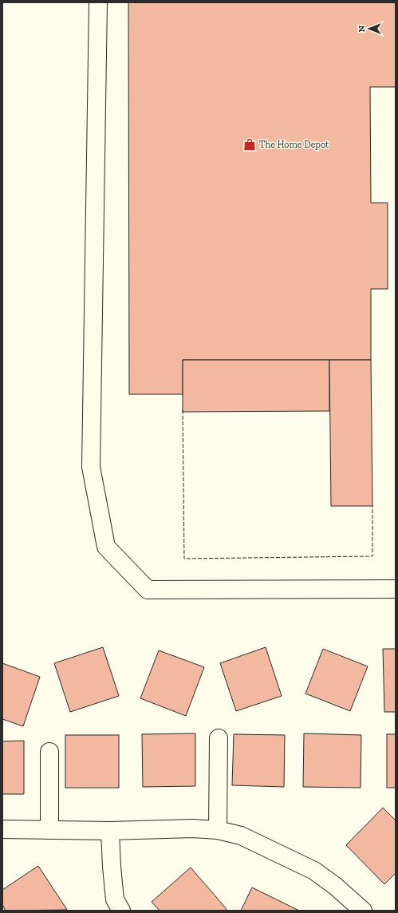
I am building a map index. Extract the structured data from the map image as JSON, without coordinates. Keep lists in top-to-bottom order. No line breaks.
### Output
{"places":{"shop":["The Home Depot"]},"north":"left"}
